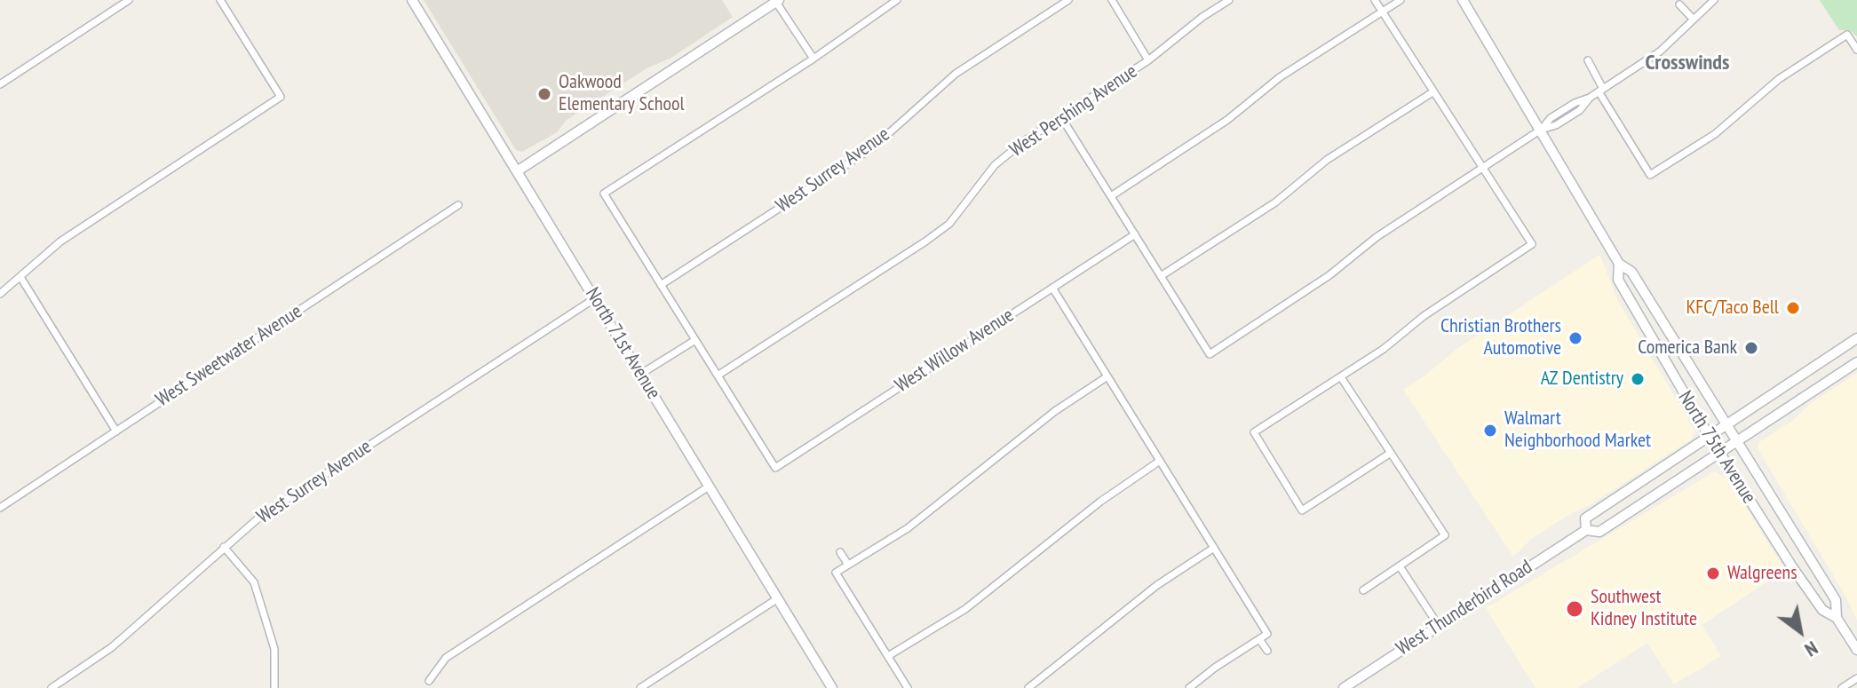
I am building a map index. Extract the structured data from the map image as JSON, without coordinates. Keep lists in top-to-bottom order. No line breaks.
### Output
{"streets":{"main road":["North 71st Avenue","North 75th Avenue","West Thunderbird Road"],"street":["West Pershing Avenue","West Surrey Avenue","West Willow Avenue","West Sweetwater Avenue"]},"crossings":[["West Pershing Avenue","West Willow Avenue"],["West Surrey Avenue","North 71st Avenue"],["North 75th Avenue","West Thunderbird Road"]],"districts":["Crosswinds"],"places":["Oakwood Elementary School","KFC/Taco Bell","Christian Brothers Automotive","Comerica Bank","AZ Dentistry","Walmart Neighborhood Market","Walgreens","Southwest Kidney Institute"],"north":"bottom right"}
